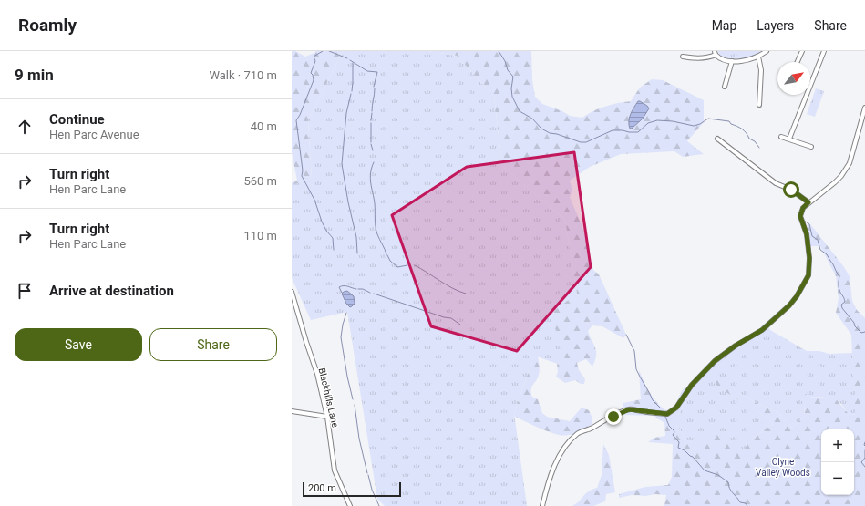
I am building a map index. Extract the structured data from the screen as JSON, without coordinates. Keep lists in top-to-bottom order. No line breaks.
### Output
{"streets":{"street":["Blackhills Lane"]},"parks":["Clyne Valley Woods"],"scale_bar":"200 m","north":"top right","page":{"header":"Roamly","nav":["Map","Layers","Share"],"heading":["9 min","Walk · 710 m"],"list":[["Continue","Hen Parc Avenue","40 m"],["Turn right","Hen Parc Lane","560 m"],["Turn right","Hen Parc Lane","110 m"],"Arrive at destination"],"buttons":["Save","Share"],"map_buttons":["+","−"],"scale":"200 m"}}
